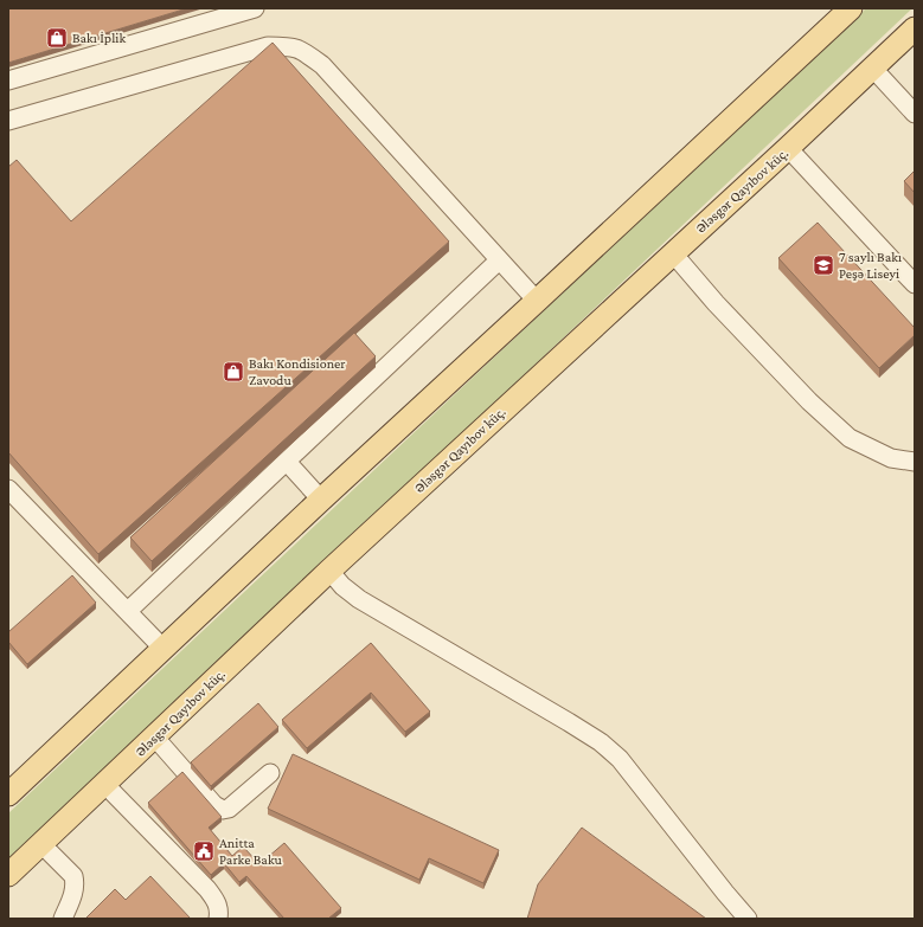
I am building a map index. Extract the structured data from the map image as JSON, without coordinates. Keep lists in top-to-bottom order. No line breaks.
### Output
{"streets":{"main road":["Ələsgər Qayıbov küç."]},"places":{"shop":["Bakı İplik","Bakı Kondisioner Zavodu"],"school or university":["7 saylı Bakı Peşə Liseyi"],"public building":["Anitta Parke Baku"]}}
